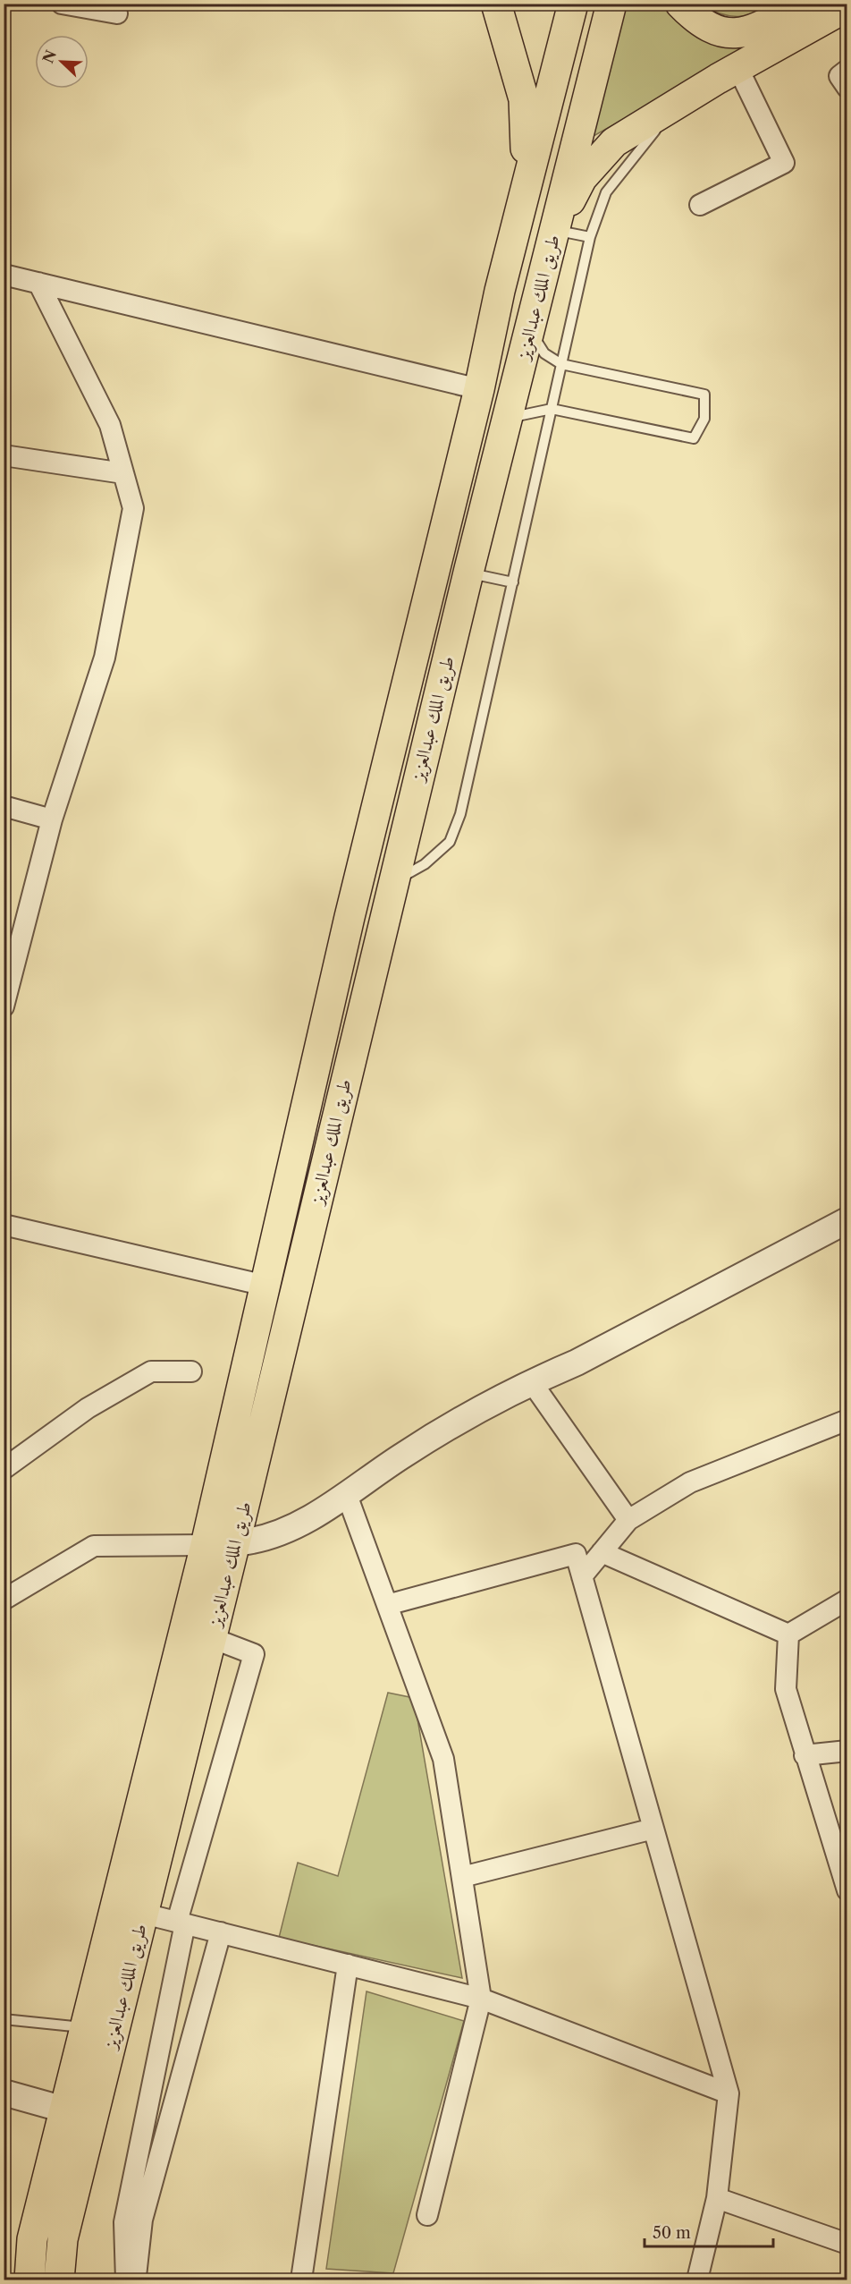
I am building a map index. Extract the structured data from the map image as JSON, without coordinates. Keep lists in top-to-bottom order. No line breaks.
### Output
{"streets":{"highway":["طريق الملك عبدالعزيز"]},"scale_bar":"50 m","north":"top left"}
